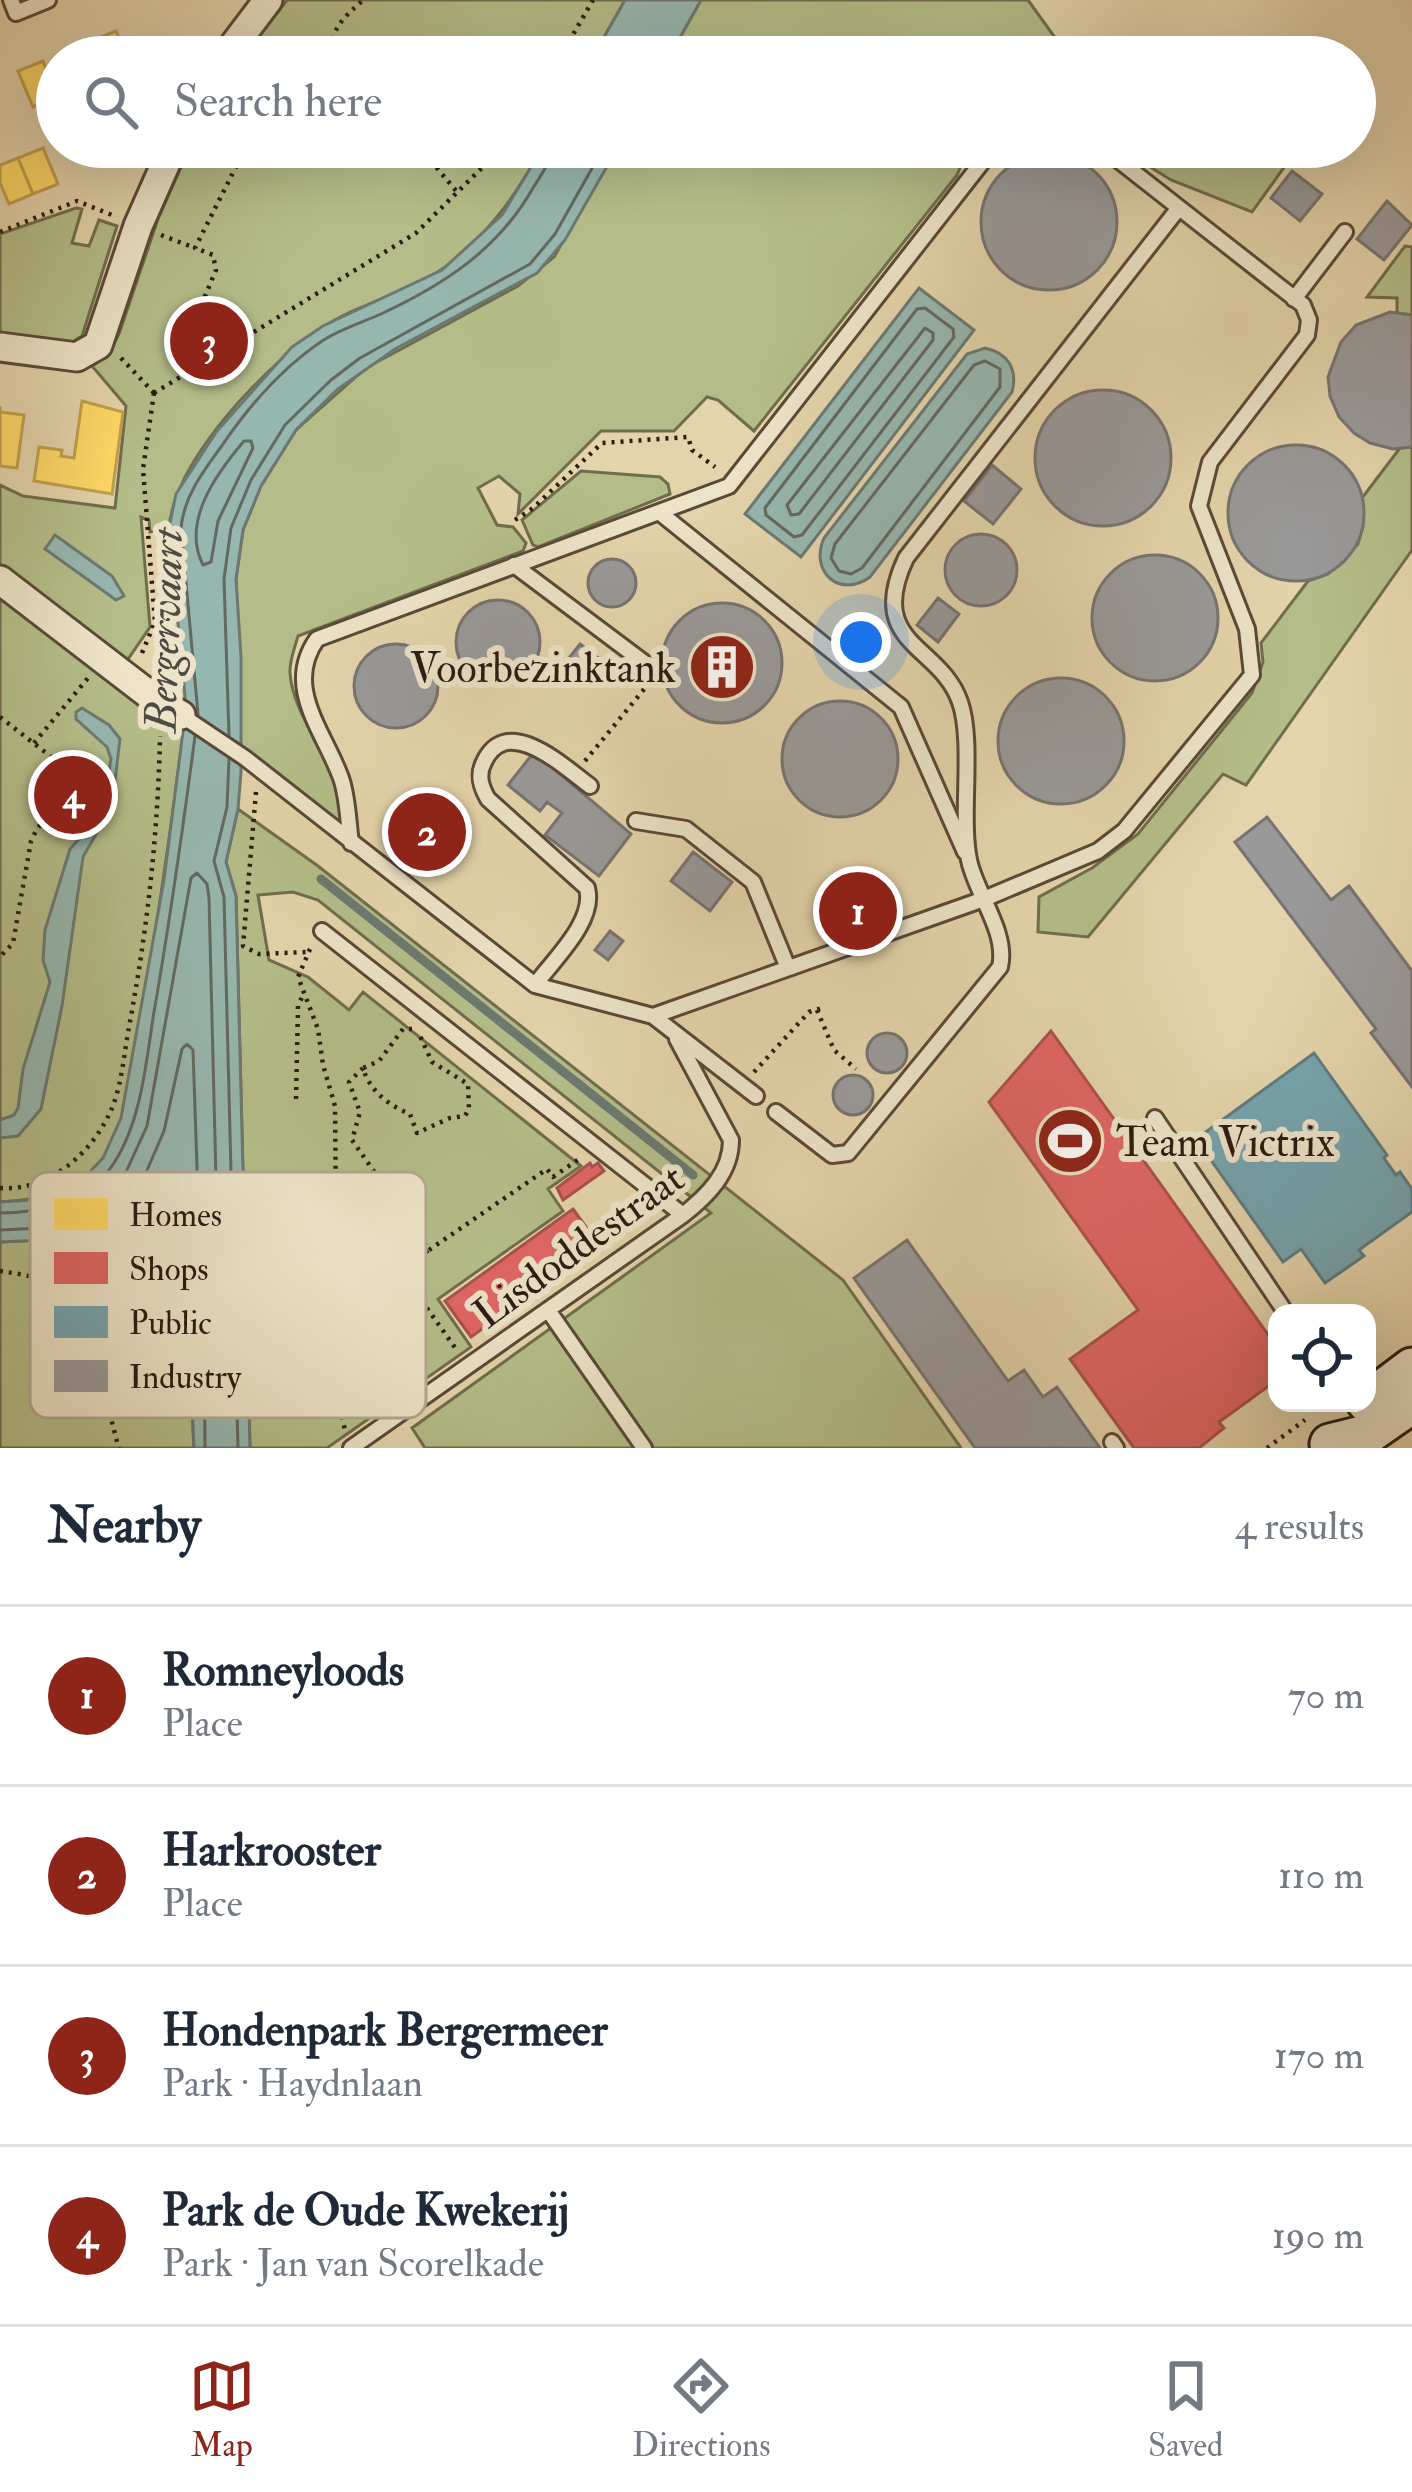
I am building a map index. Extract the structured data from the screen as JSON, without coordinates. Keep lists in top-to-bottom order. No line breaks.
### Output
{"streets":{"lane":["Lisdoddestraat"]},"water":["Bergervaart"],"places":{"building":["Voorbezinktank"],"sports":["Team Victrix"]},"legend":["Homes","Shops","Public","Industry"],"page":{"search":"Search here","pins":["3","4","2","1"],"heading":["Nearby","4 results"],"list":[{"mark":"1","name":"Romneyloods","note":"Place","value":"70 m"},{"mark":"2","name":"Harkrooster","note":"Place","value":"110 m"},{"mark":"3","name":"Hondenpark Bergermeer","note":"Park · Haydnlaan","value":"170 m"},{"mark":"4","name":"Park de Oude Kwekerij","note":"Park · Jan van Scorelkade","value":"190 m"}],"nav":["Map","Directions","Saved"]}}
